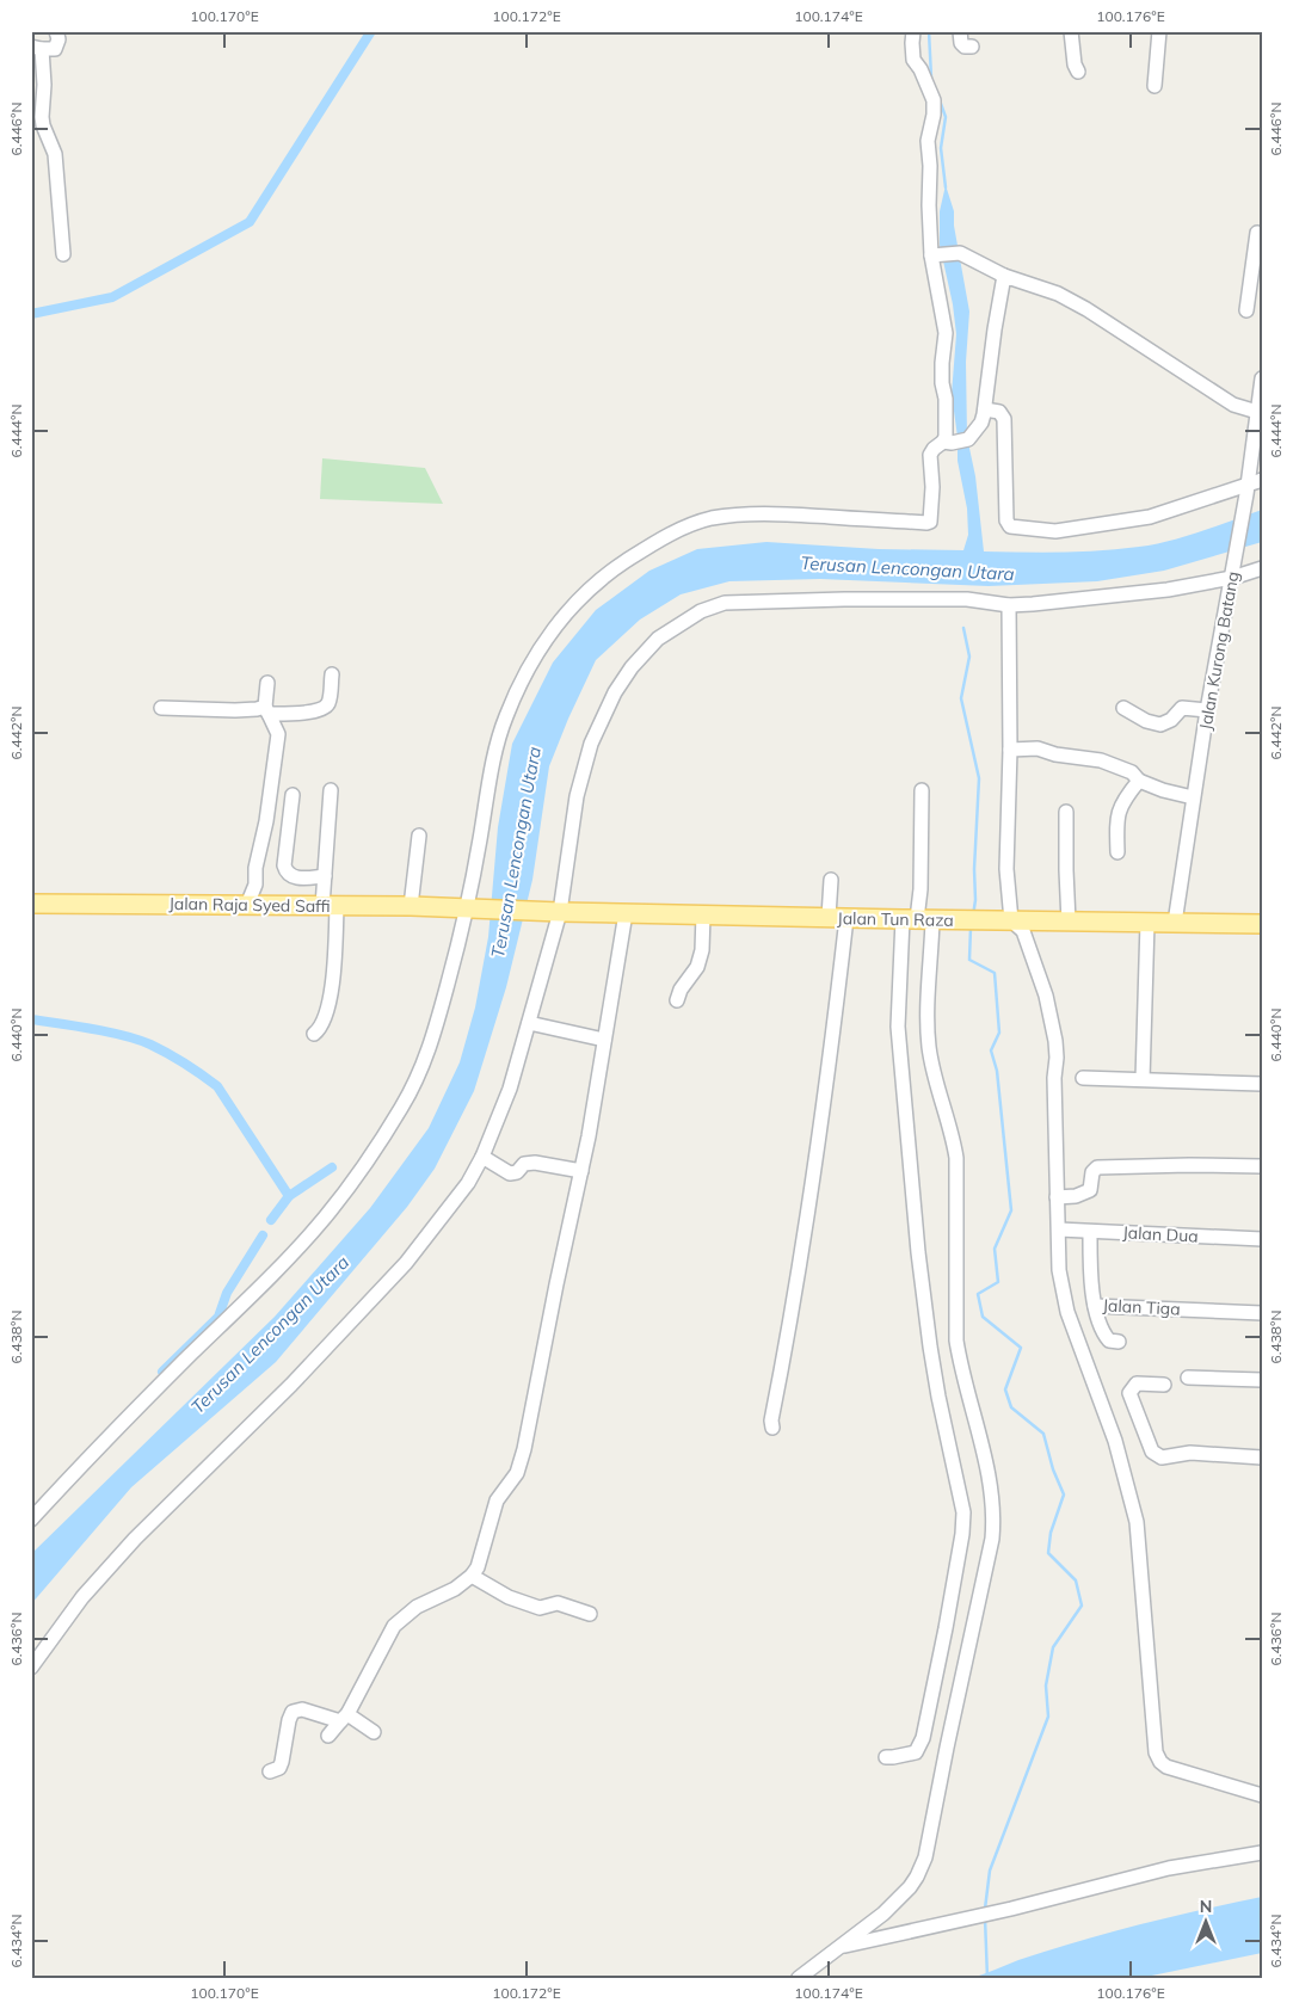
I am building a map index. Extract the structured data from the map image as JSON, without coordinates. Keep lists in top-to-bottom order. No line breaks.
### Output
{"streets":{"main road":["Jalan Raja Syed Saffi","Jalan Tun Raza"],"street":["Jalan Kurong Batang","Jalan Dua","Jalan Tiga"]},"crossings":[["Jalan Kurong Batang","Jalan Tun Raza"],["Jalan Raja Syed Saffi","Jalan Tun Raza"],["Jalan Dua","Jalan Tiga"]],"water":["Terusan Lencongan Utara"],"north":"top","coordinates":["100.170°E","100.172°E","100.174°E","100.176°E","6.446°N","6.444°N","6.442°N","6.440°N","6.438°N","6.436°N","6.434°N"]}
